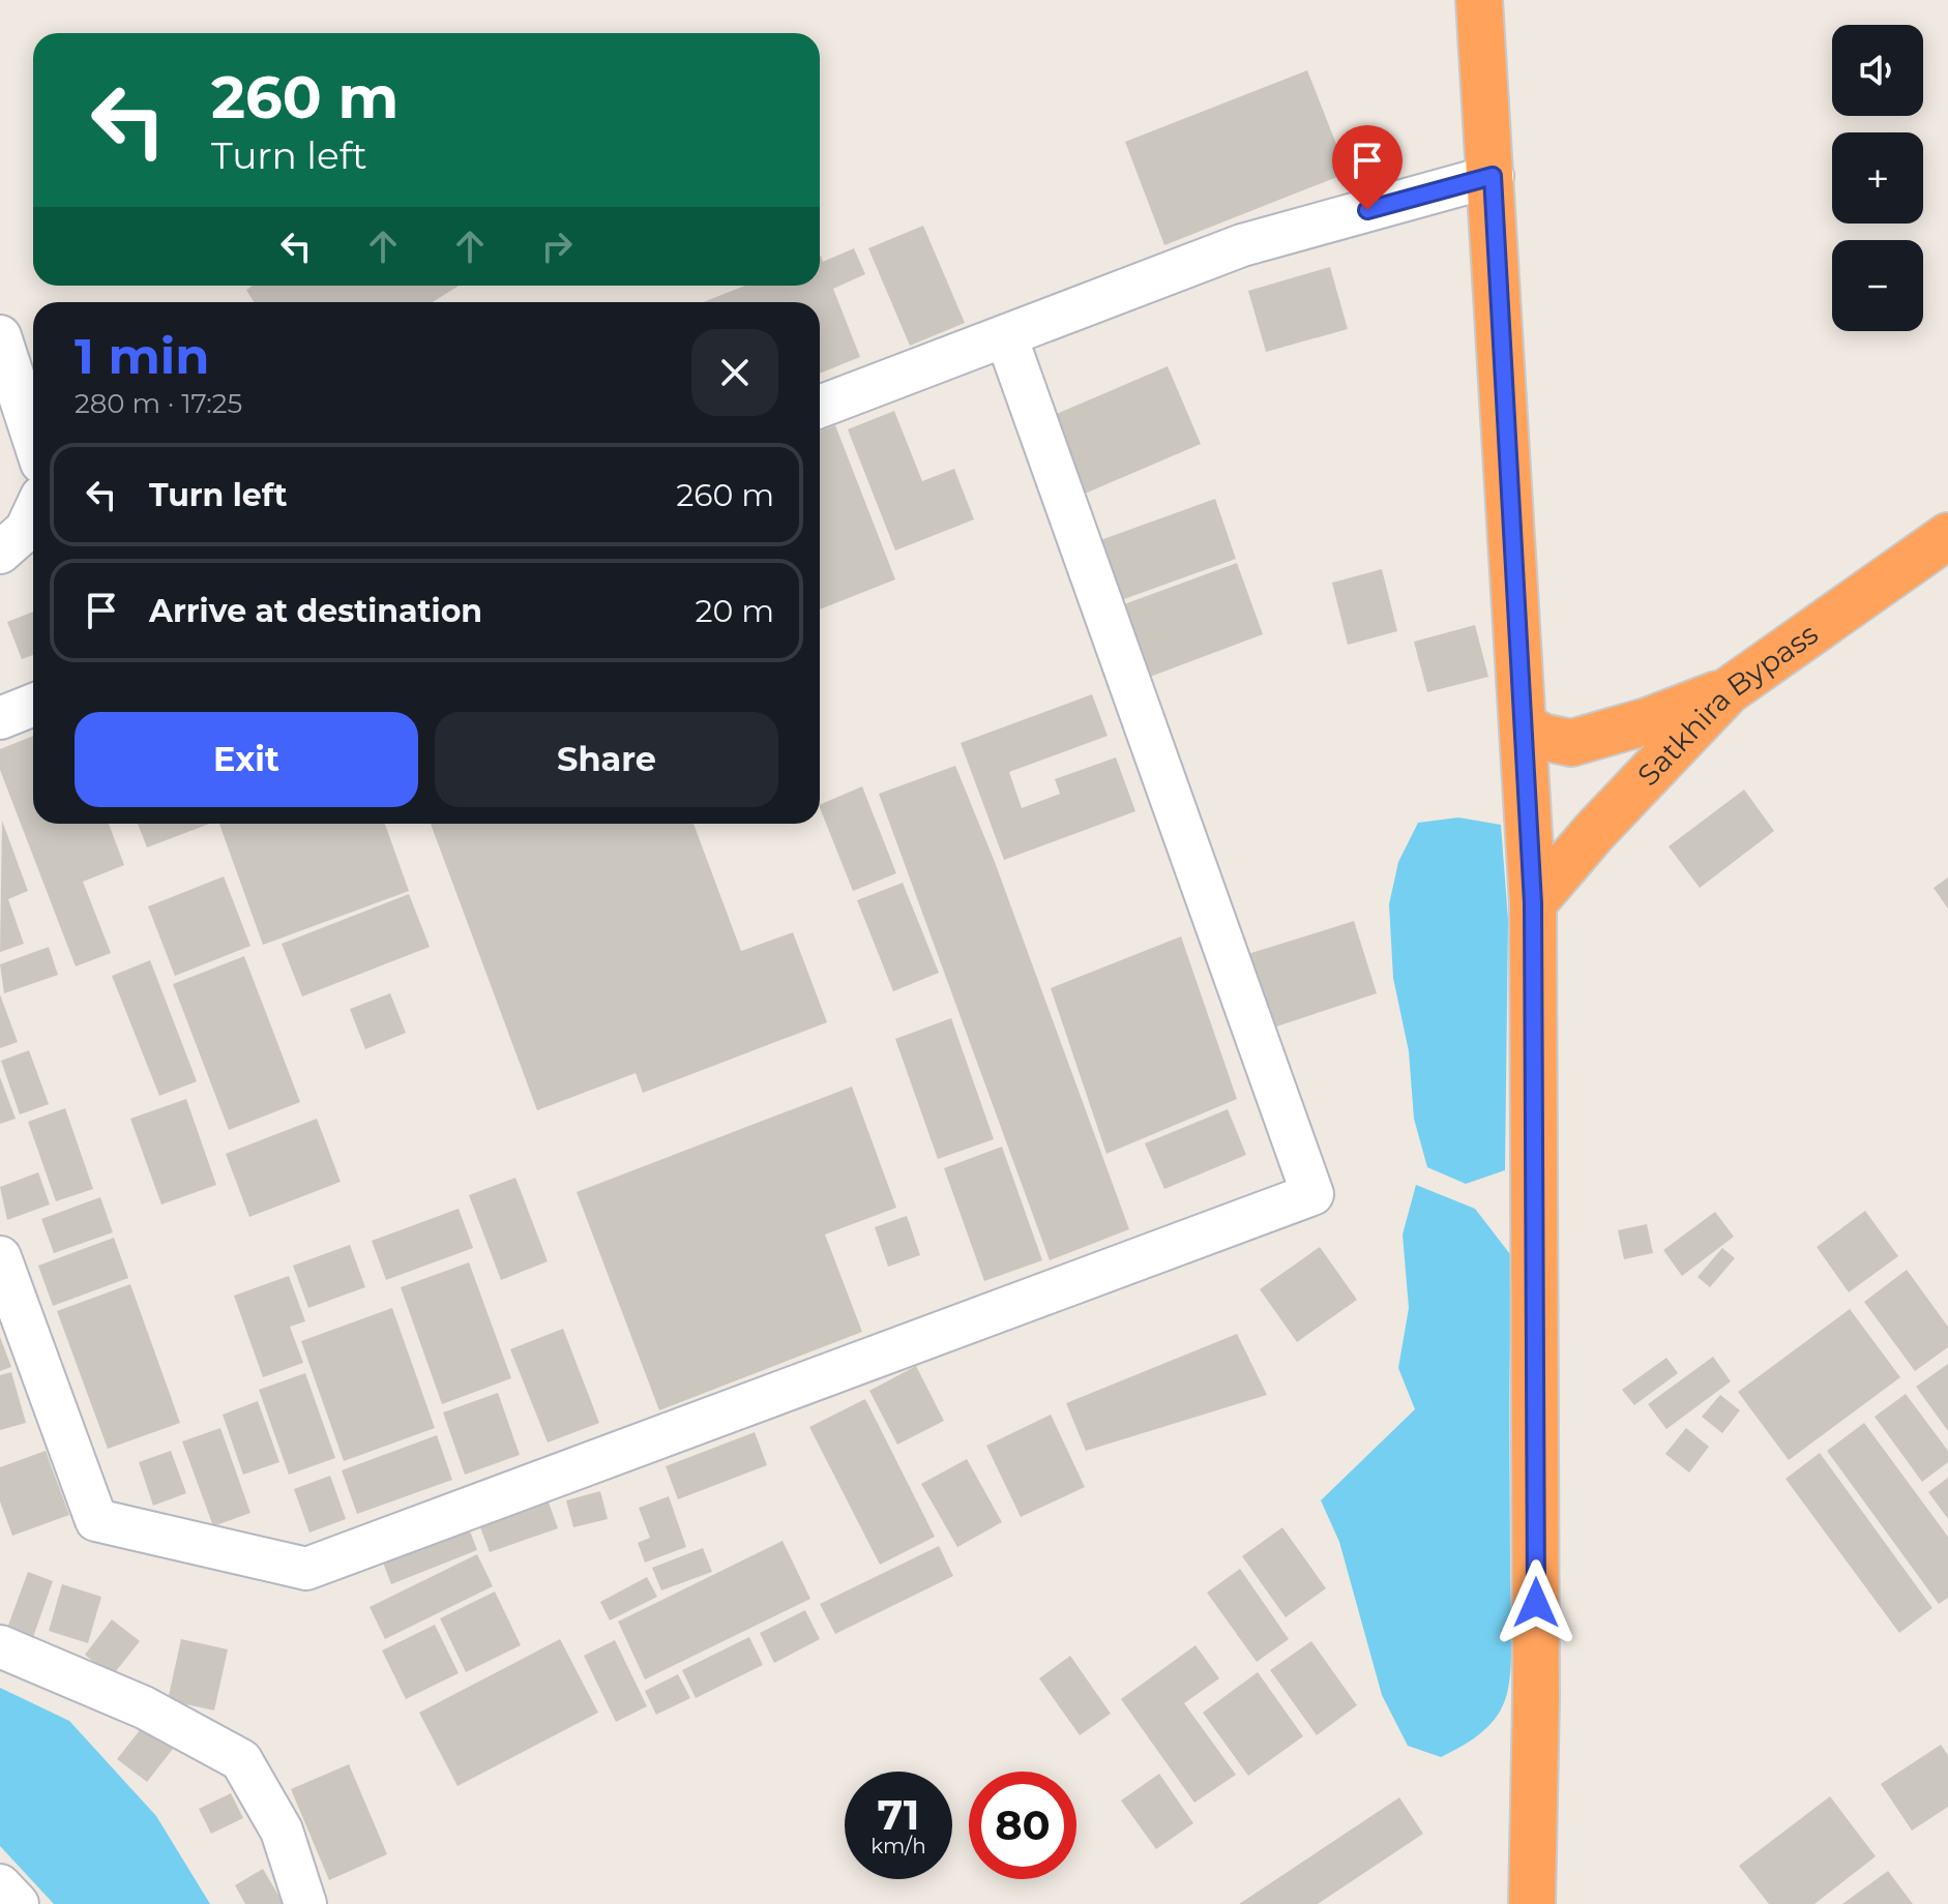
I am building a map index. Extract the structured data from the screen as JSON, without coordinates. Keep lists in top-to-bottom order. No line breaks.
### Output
{"streets":{"highway":["Satkhira Bypass"]},"page":{"map_buttons":["+","−"],"turn":["260 m","Turn left"],"heading":["1 min","280 m · 17:25"],"list":[{"name":"Turn left","value":"260 m"},{"name":"Arrive at destination","value":"20 m"}],"buttons":["Exit","Share"],"speed":"71 km/h","limit":"80"}}
